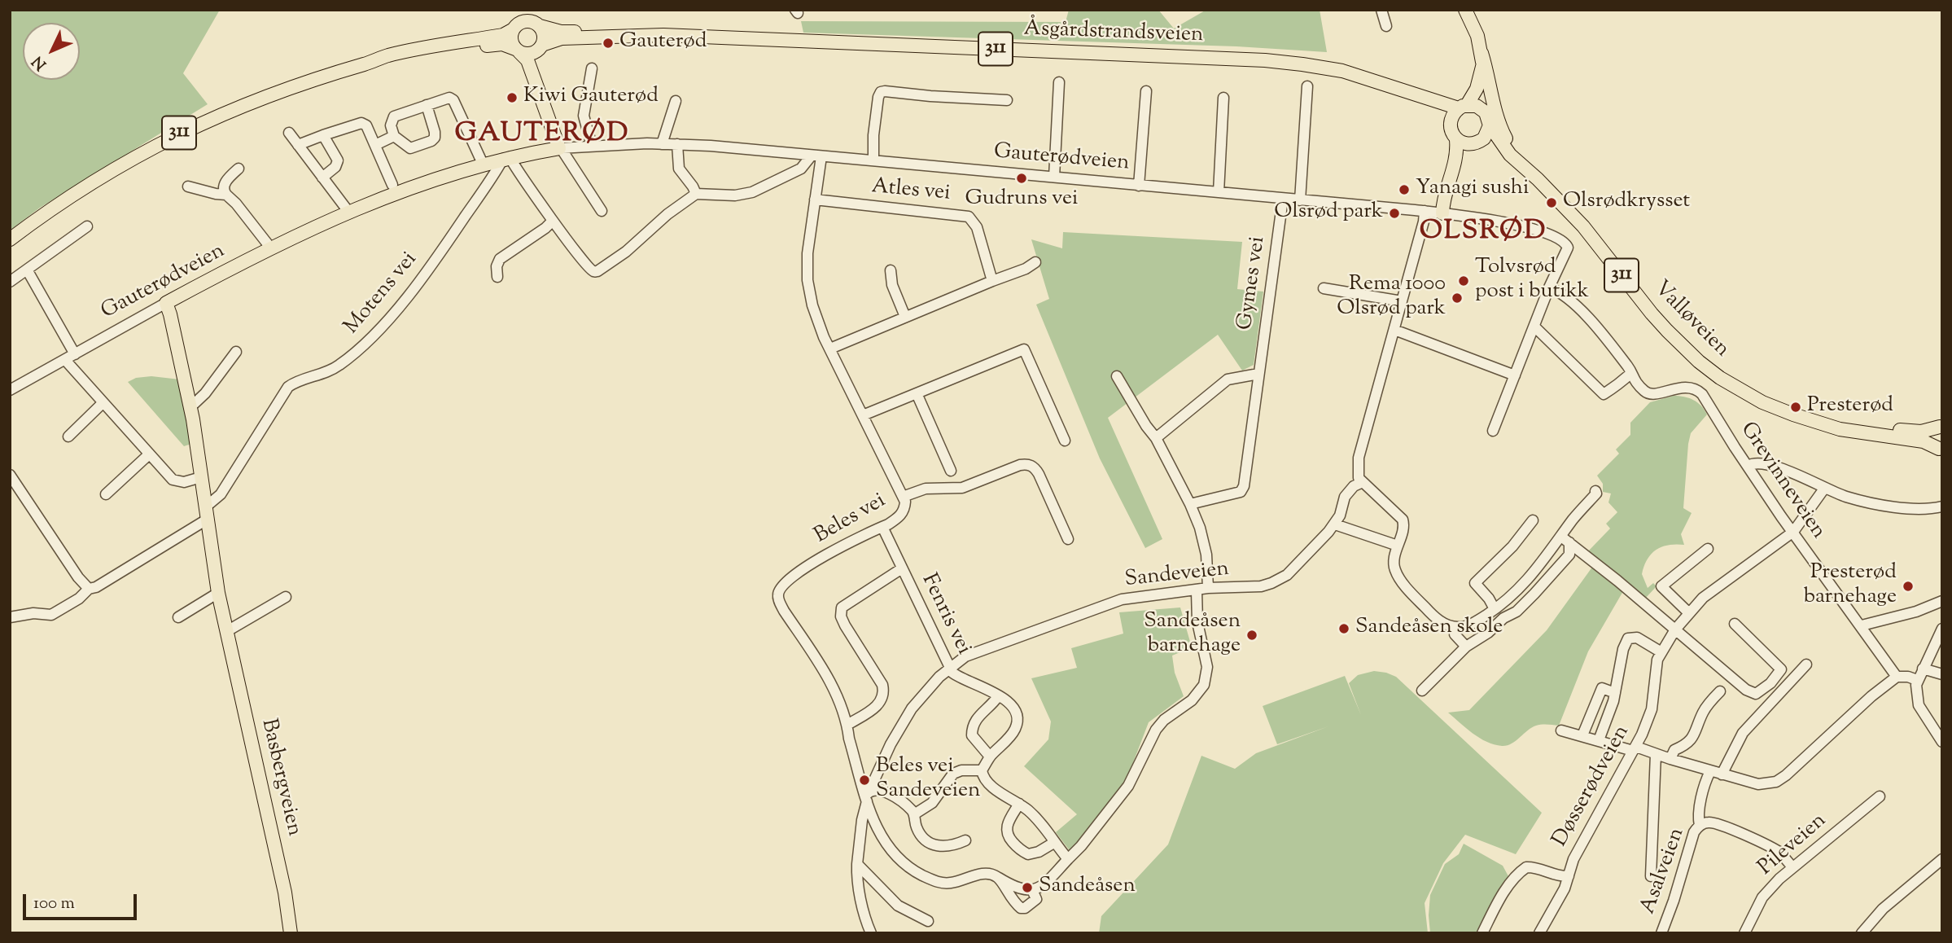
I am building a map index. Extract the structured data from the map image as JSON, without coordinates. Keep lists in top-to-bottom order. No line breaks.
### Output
{"streets":{"main road":["Åsgårdstrandsveien","311","Gauterødveien","Valløveien","Basbergveien"],"street":["Atles vei","Gymes vei","Motens vei","Grevinneveien","Beles vei","Sandeveien","Fenris vei","Døsserødveien","Pileveien","Asalveien"]},"crossings":[["Åsgårdstrandsveien","311"],["Åsgårdstrandsveien","Valløveien"],["311","Valløveien"],["Gauterødveien","Gymes vei"],["Gauterødveien","Motens vei"],["Gauterødveien","Beles vei"],["Gauterødveien","Basbergveien"],["Atles vei","Beles vei"],["Motens vei","Basbergveien"],["Grevinneveien","Døsserødveien"],["Beles vei","Sandeveien"],["Beles vei","Fenris vei"],["Sandeveien","Fenris vei"],["Pileveien","Asalveien"]],"districts":["GAUTERØD","OLSRØD"],"places":["Gauterød","Kiwi Gauterød","Gudruns vei","Yanagi sushi","Olsrødkrysset","Olsrød park","Tolvsrød post i butikk","Rema 1000 Olsrød park","Presterød","Presterød barnehage","Sandeåsen skole","Sandeåsen barnehage","Beles vei Sandeveien","Sandeåsen"],"scale_bar":"100 m","north":"bottom left"}
